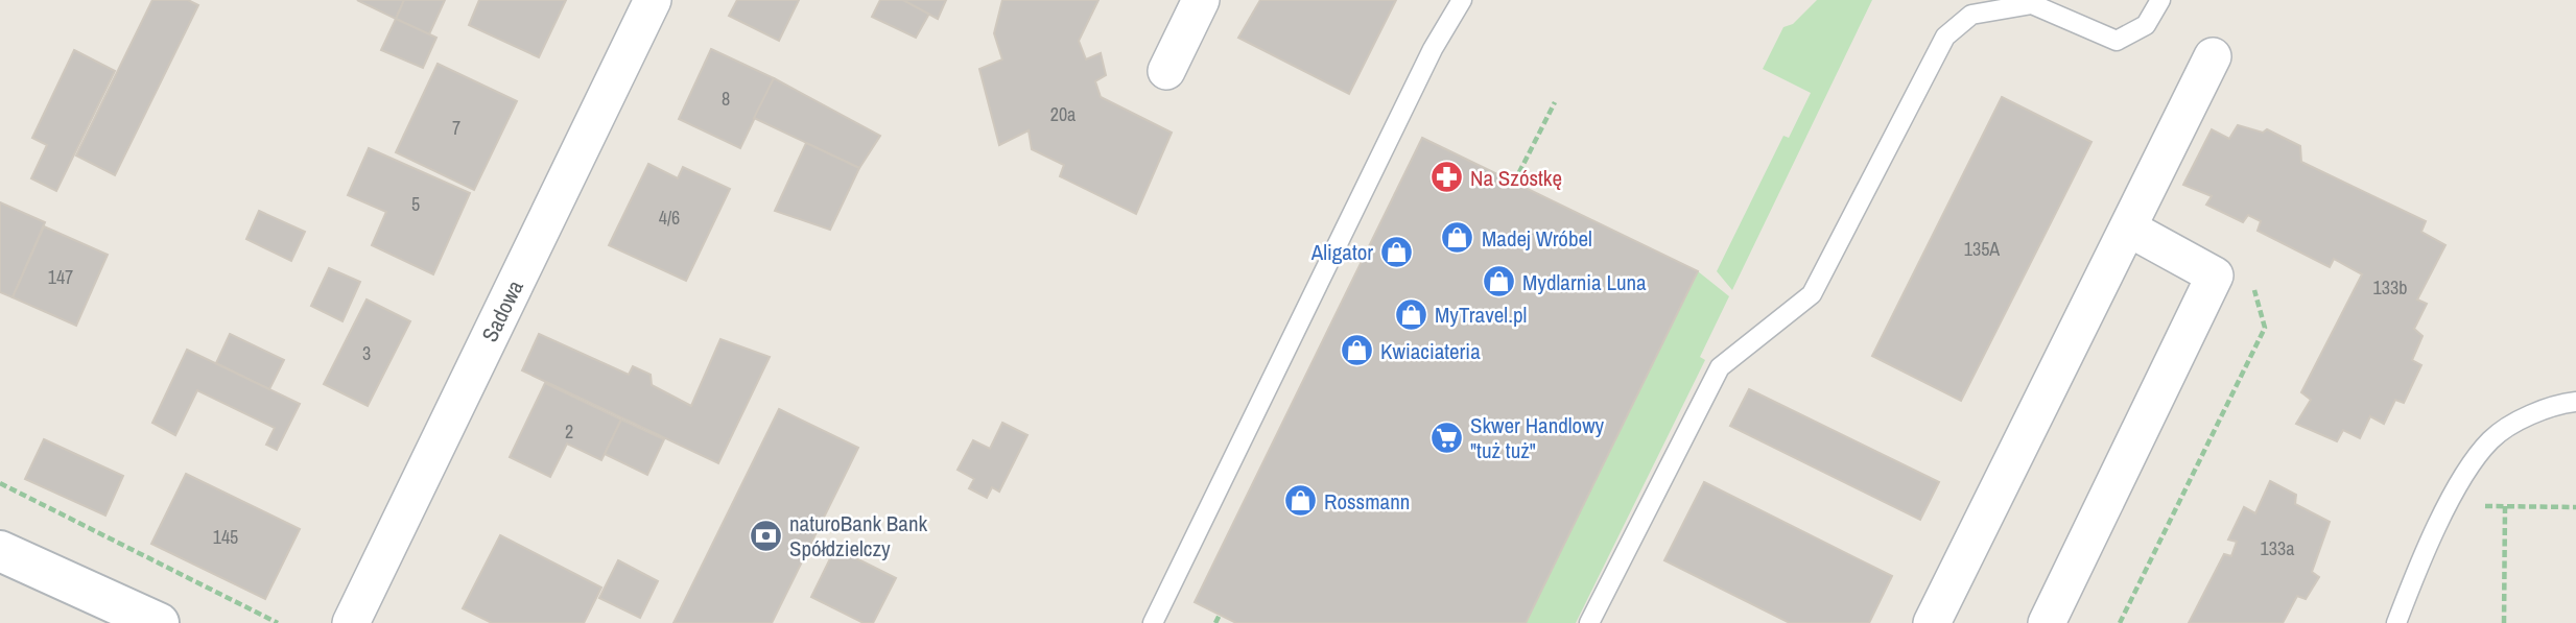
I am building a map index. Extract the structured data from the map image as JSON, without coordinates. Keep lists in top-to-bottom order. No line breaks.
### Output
{"streets":{"street":["Sadowa"]},"places":{"pharmacy":["Na Szóstkę"],"shop":["Madej Wróbel","Aligator","Mydlarnia Luna","MyTravel.pl","Kwiaciateria","Rossmann"],"supermarket":["Skwer Handlowy \"tuż tuż\""],"bank":["naturoBank Bank Spółdzielczy"]},"house_numbers":["8","20a","7","5","4/6","135A","147","133b","3","2","145","133a"]}
